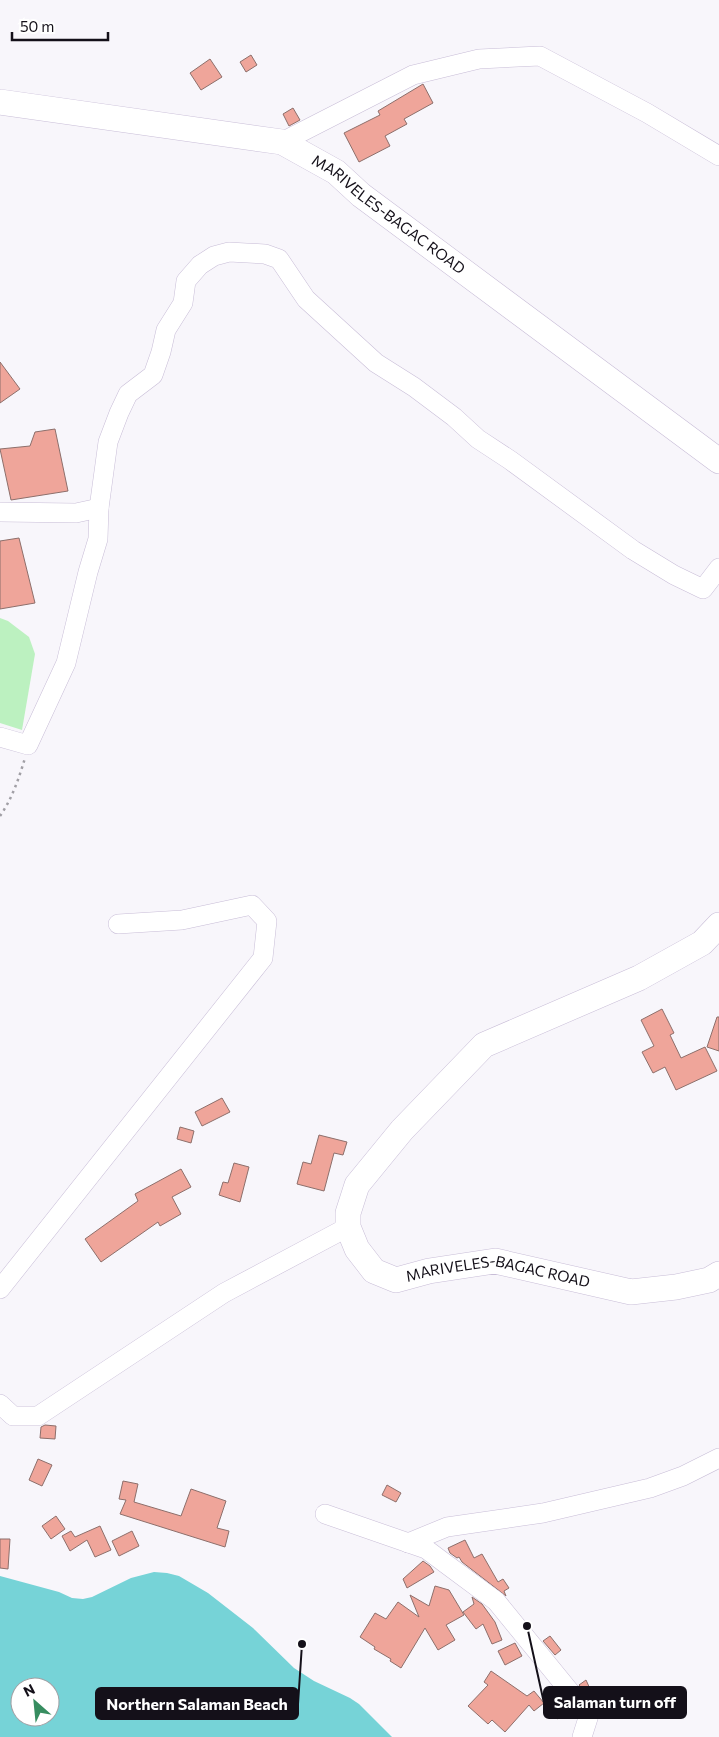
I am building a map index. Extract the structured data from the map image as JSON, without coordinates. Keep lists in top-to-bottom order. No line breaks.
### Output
{"streets":{"main road":["MARIVELES-BAGAC ROAD"]},"places":["Salaman turn off","Northern Salaman Beach"],"scale_bar":"50 m","north":"top left"}
